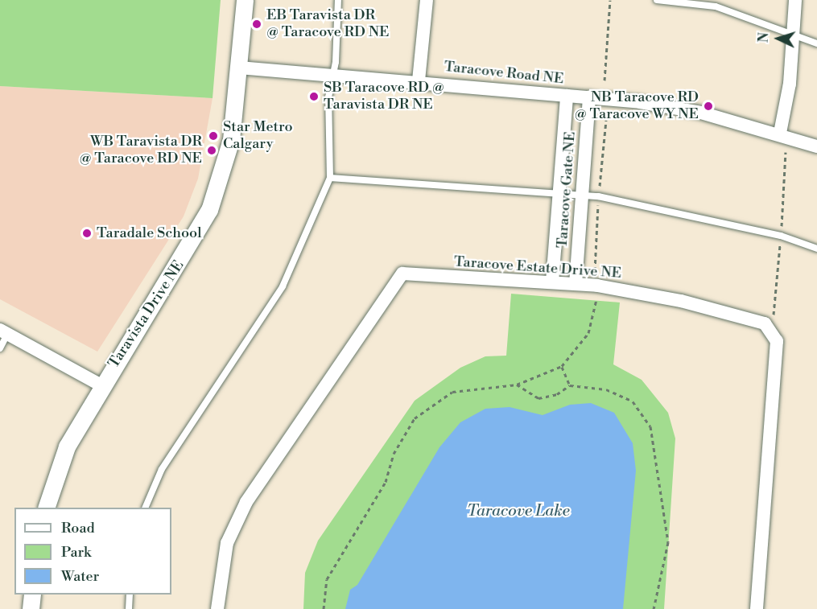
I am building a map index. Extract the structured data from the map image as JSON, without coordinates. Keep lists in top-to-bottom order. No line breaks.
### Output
{"streets":{"street":["Taracove Road NE","Taracove Gate NE","Taracove Estate Drive NE","Taravista Drive NE"]},"crossings":[["Taracove Road NE","Taracove Gate NE"],["Taracove Road NE","Taravista Drive NE"],["Taracove Gate NE","Taracove Estate Drive NE"]],"water":["Taracove Lake"],"places":["EB Taravista DR @ Taracove RD NE","SB Taracove RD @ Taravista DR NE","NB Taracove RD @ Taracove WY NE","Star Metro Calgary","WB Taravista DR @ Taracove RD NE","Taradale School"],"legend":["Road","Park","Water"],"north":"left"}
